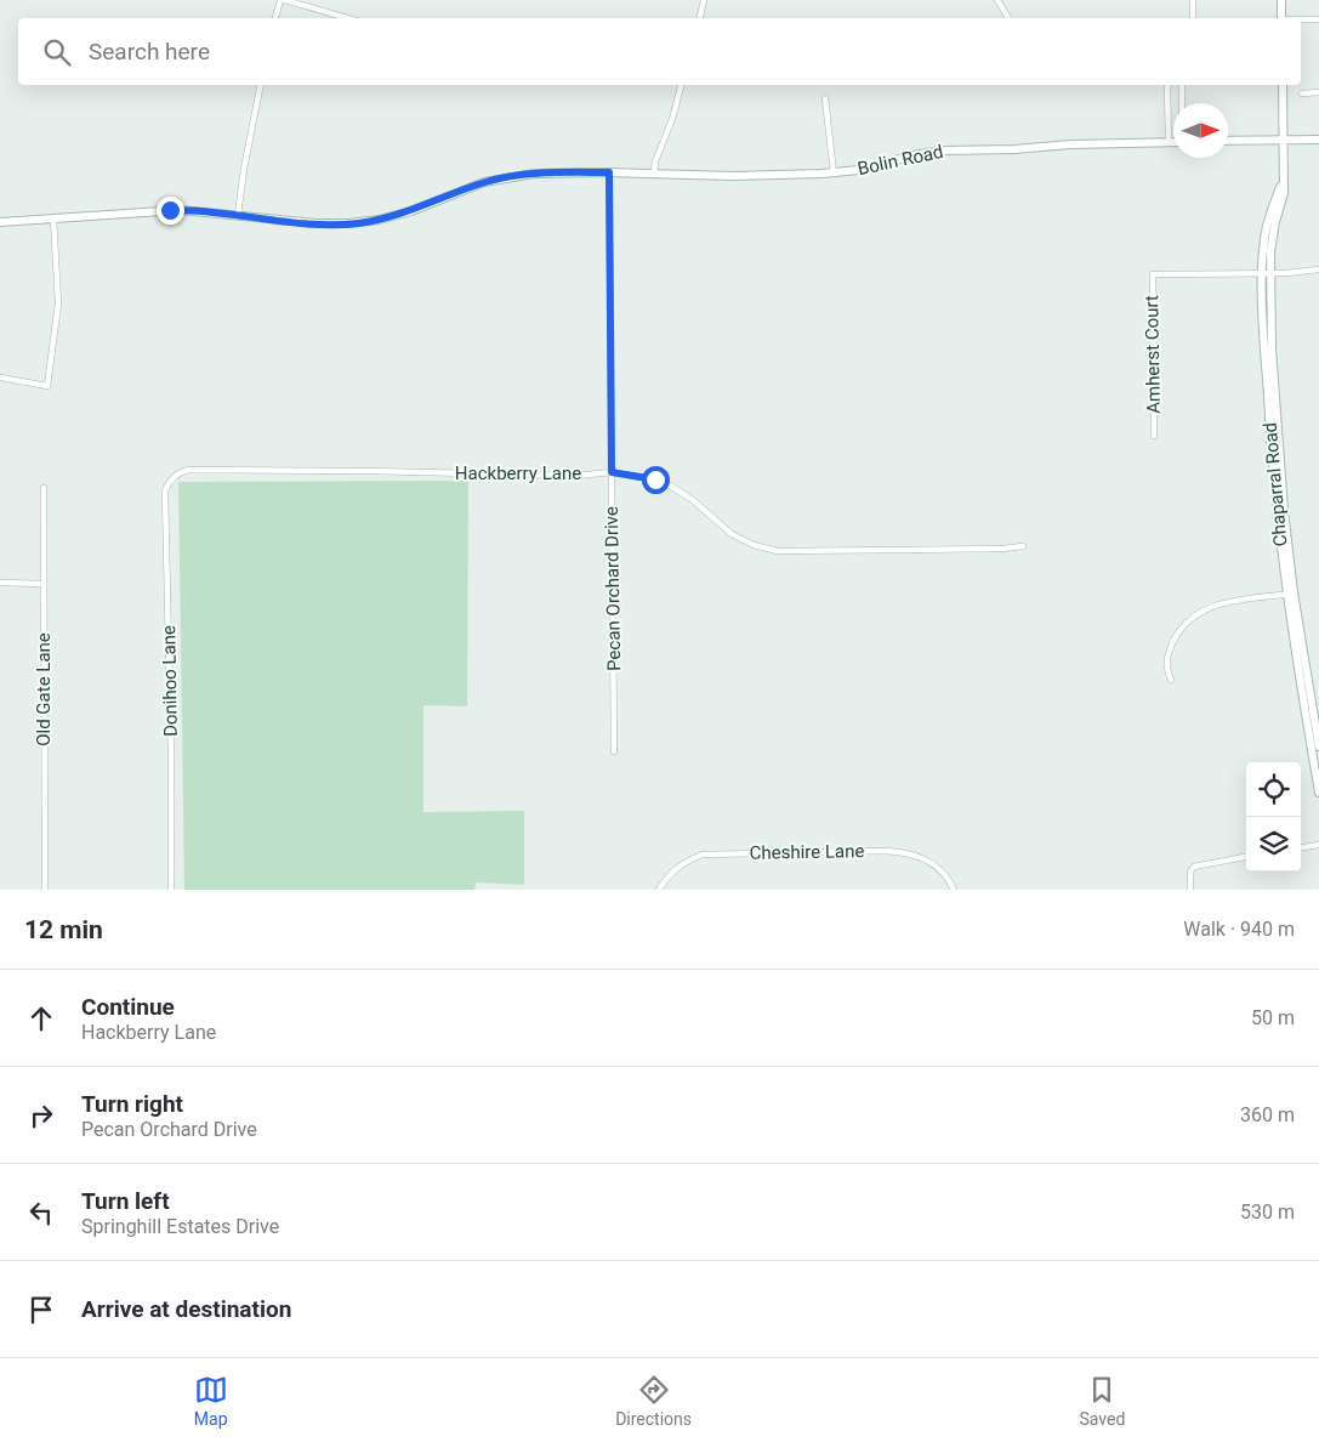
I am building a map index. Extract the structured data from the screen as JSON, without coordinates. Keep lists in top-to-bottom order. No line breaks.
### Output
{"streets":{"street":["Bolin Road","Amherst Court","Hackberry Lane","Chaparral Road","Pecan Orchard Drive","Donihoo Lane","Old Gate Lane","Cheshire Lane"]},"crossings":[["Bolin Road","Pecan Orchard Drive"],["Amherst Court","Chaparral Road"],["Hackberry Lane","Pecan Orchard Drive"],["Hackberry Lane","Donihoo Lane"]],"north":"right","page":{"search":"Search here","heading":["12 min","Walk · 940 m"],"list":[["Continue","Hackberry Lane","50 m"],["Turn right","Pecan Orchard Drive","360 m"],["Turn left","Springhill Estates Drive","530 m"],"Arrive at destination"],"nav":["Map","Directions","Saved"]}}
